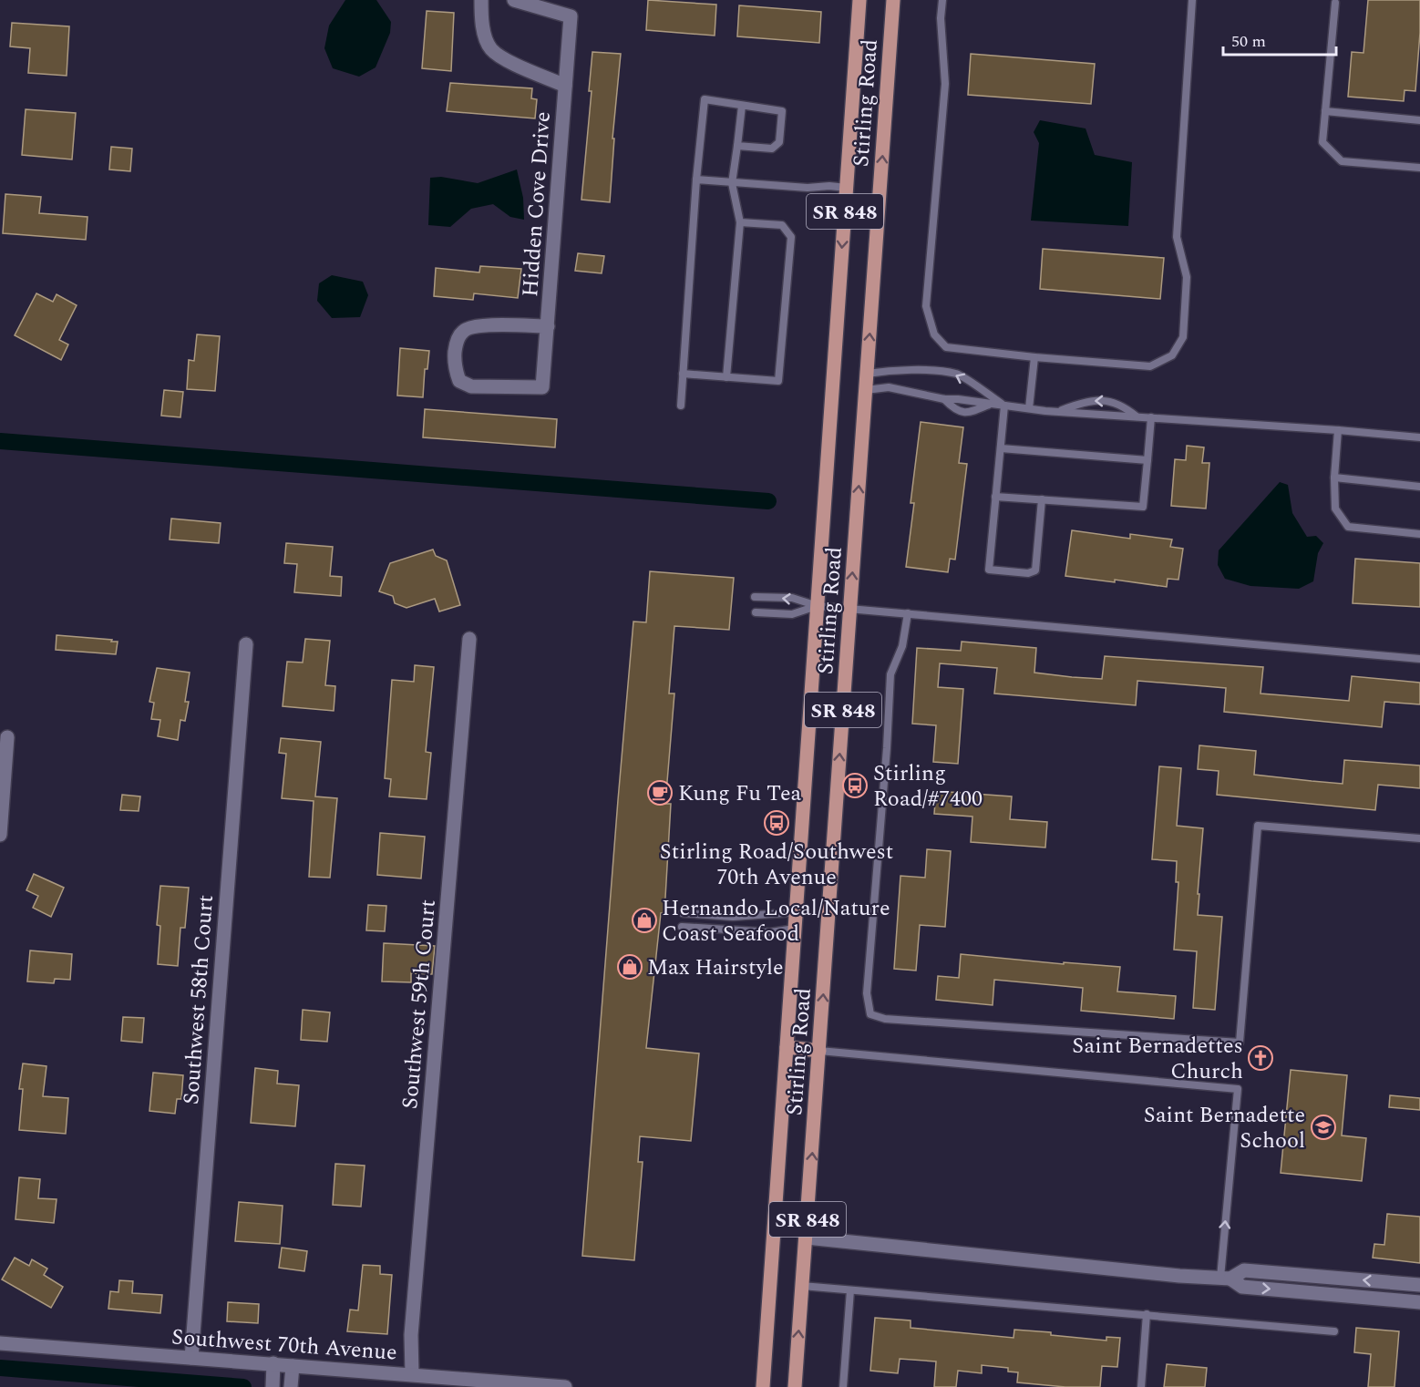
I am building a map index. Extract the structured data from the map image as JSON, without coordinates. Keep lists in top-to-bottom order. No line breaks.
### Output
{"streets":{"main road":["Stirling Road","SR 848"],"street":["Hidden Cove Drive","Southwest 58th Court","Southwest 59th Court","Southwest 70th Avenue"]},"crossings":[["Southwest 58th Court","Southwest 70th Avenue"],["Southwest 59th Court","Southwest 70th Avenue"]],"places":{"bus stop":["Stirling Road/#7400","Stirling Road/Southwest 70th Avenue"],"cafe":["Kung Fu Tea"],"shop":["Hernando Local/Nature Coast Seafood","Max Hairstyle"],"church":["Saint Bernadettes Church"],"school or university":["Saint Bernadette School"]},"scale_bar":"50 m"}
